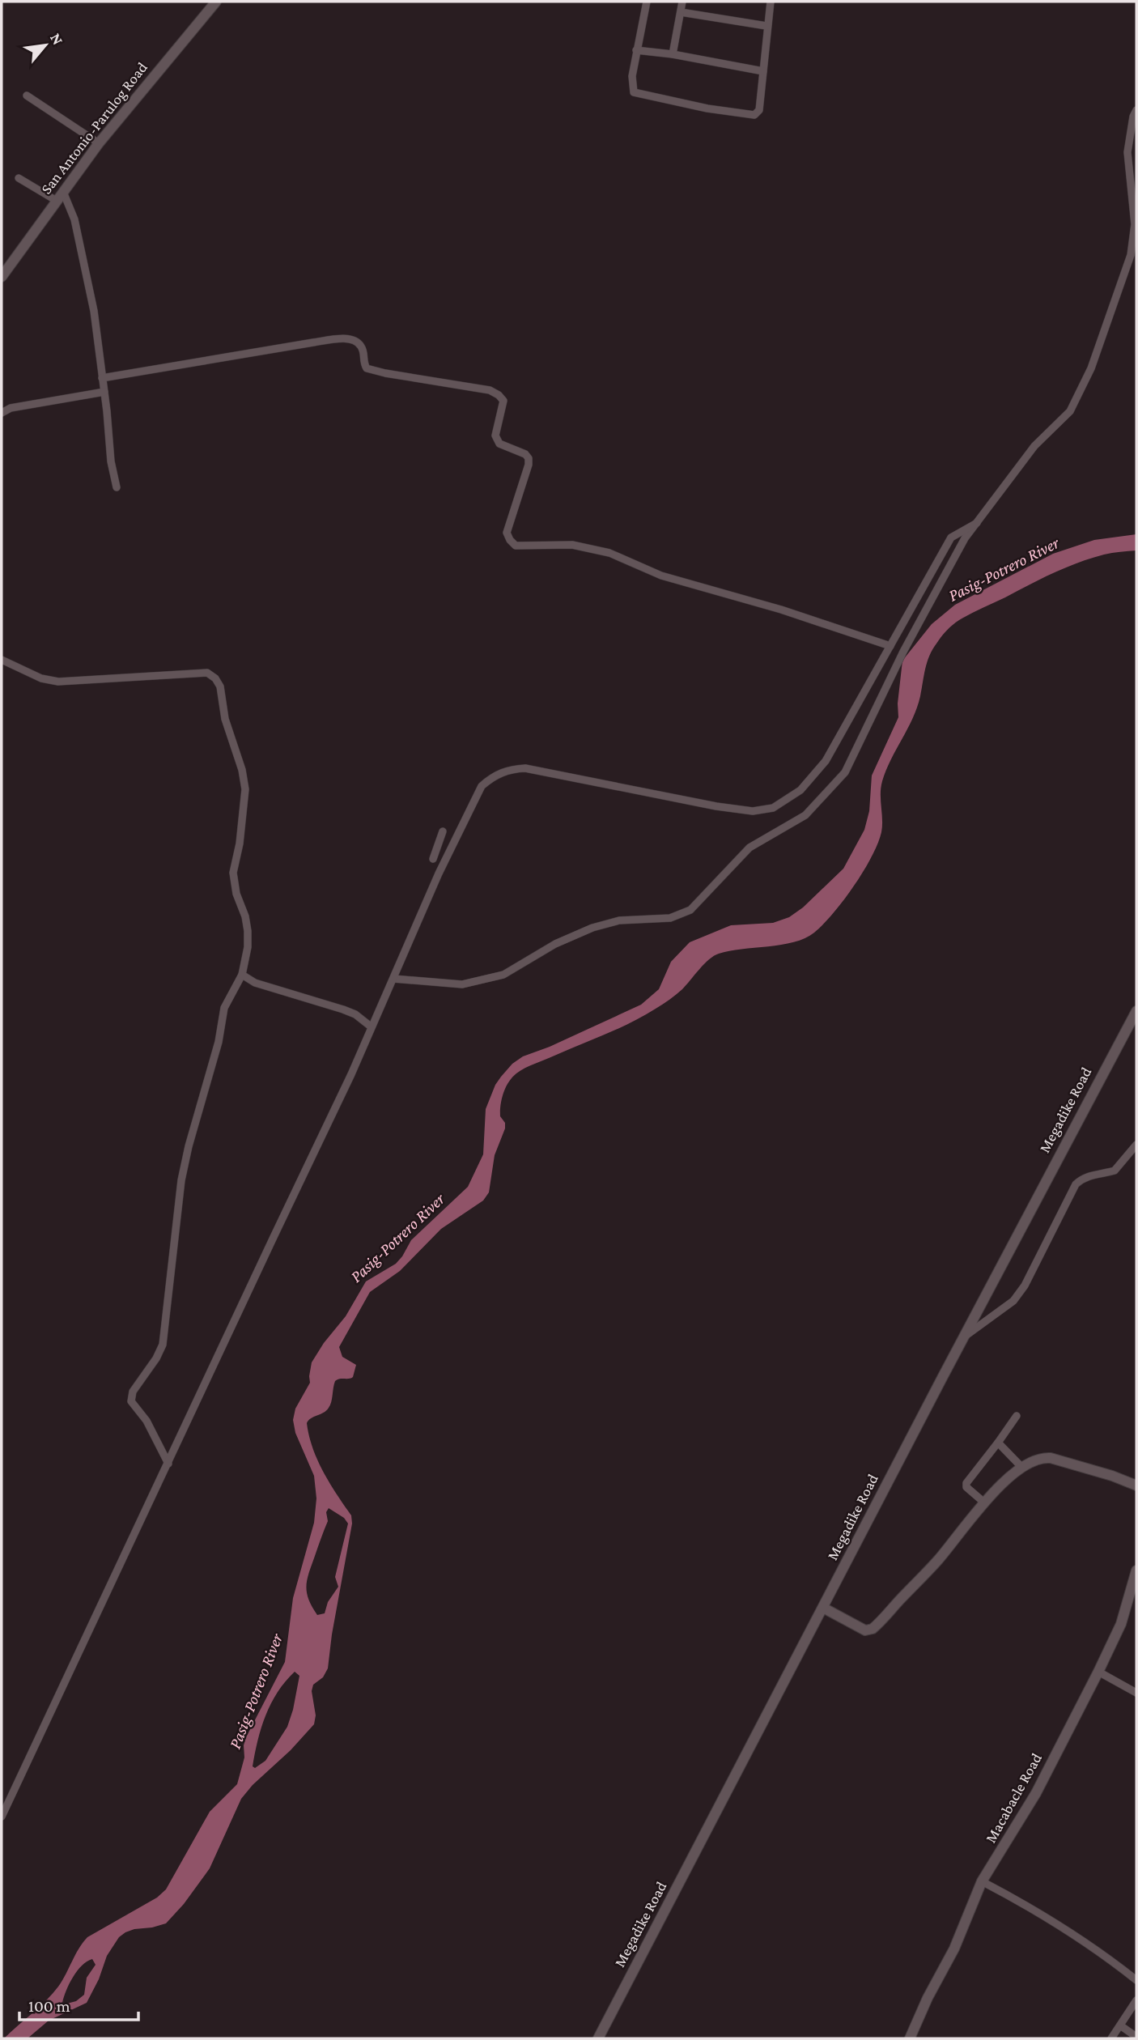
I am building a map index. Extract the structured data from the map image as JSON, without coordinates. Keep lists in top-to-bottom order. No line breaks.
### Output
{"streets":{"street":["San Antonio-Parulog Road","Megadike Road","Macabacle Road"]},"water":["Pasig-Potrero River"],"scale_bar":"100 m","north":"top right"}
